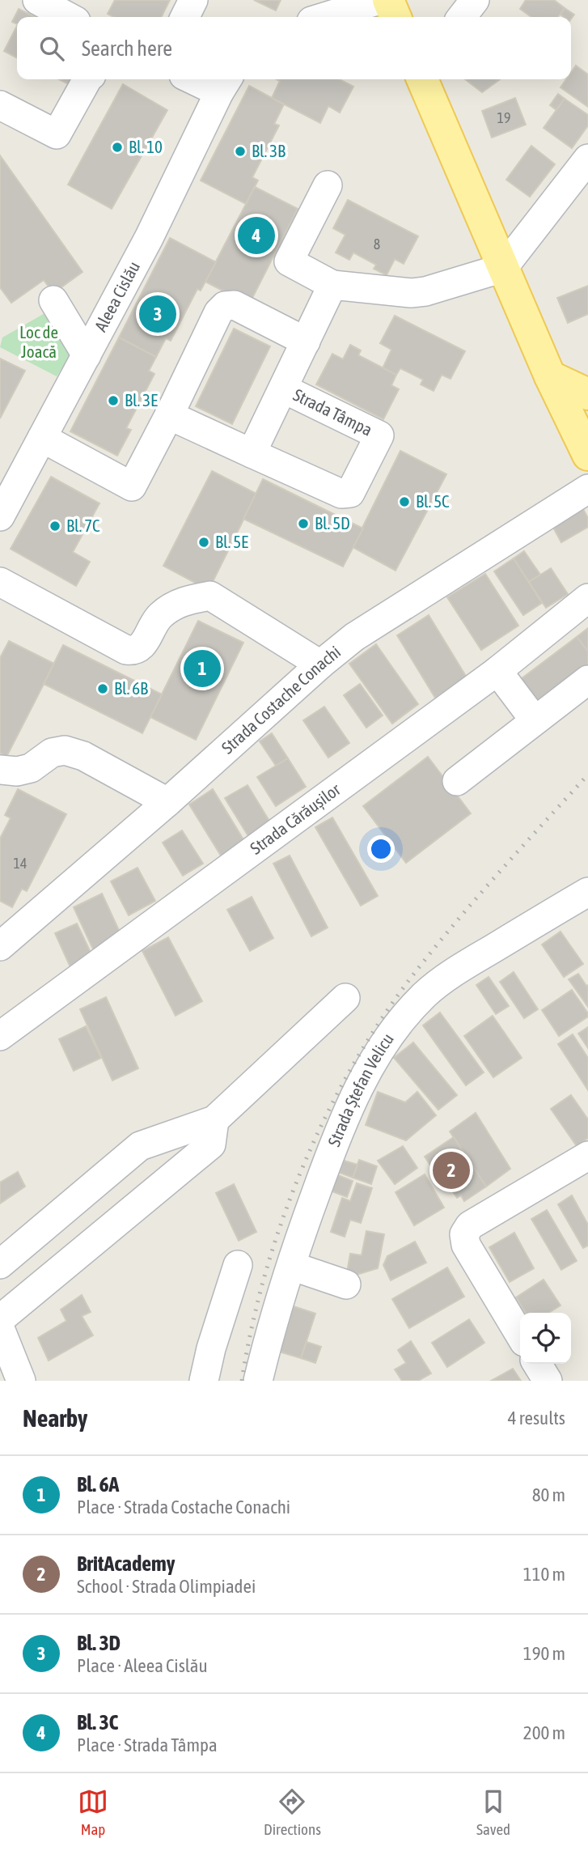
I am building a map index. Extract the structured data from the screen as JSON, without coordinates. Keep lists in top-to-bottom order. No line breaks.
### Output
{"streets":{"street":["Aleea Cislău","Strada Tâmpa","Strada Costache Conachi","Strada Cărăușilor","Strada Ștefan Velicu"]},"parks":["Loc de Joacă"],"places":["Bl. 10","Bl. 3B","Bl. 3E","Bl. 5C","Bl. 5D","Bl. 7C","Bl. 5E","Bl. 6B"],"house_numbers":["19","8","14"],"page":{"search":"Search here","pins":["4","3","1","2"],"heading":["Nearby","4 results"],"list":[{"mark":"1","name":"Bl. 6A","note":"Place · Strada Costache Conachi","value":"80 m"},{"mark":"2","name":"BritAcademy","note":"School · Strada Olimpiadei","value":"110 m"},{"mark":"3","name":"Bl. 3D","note":"Place · Aleea Cislău","value":"190 m"},{"mark":"4","name":"Bl. 3C","note":"Place · Strada Tâmpa","value":"200 m"}],"nav":["Map","Directions","Saved"]}}
